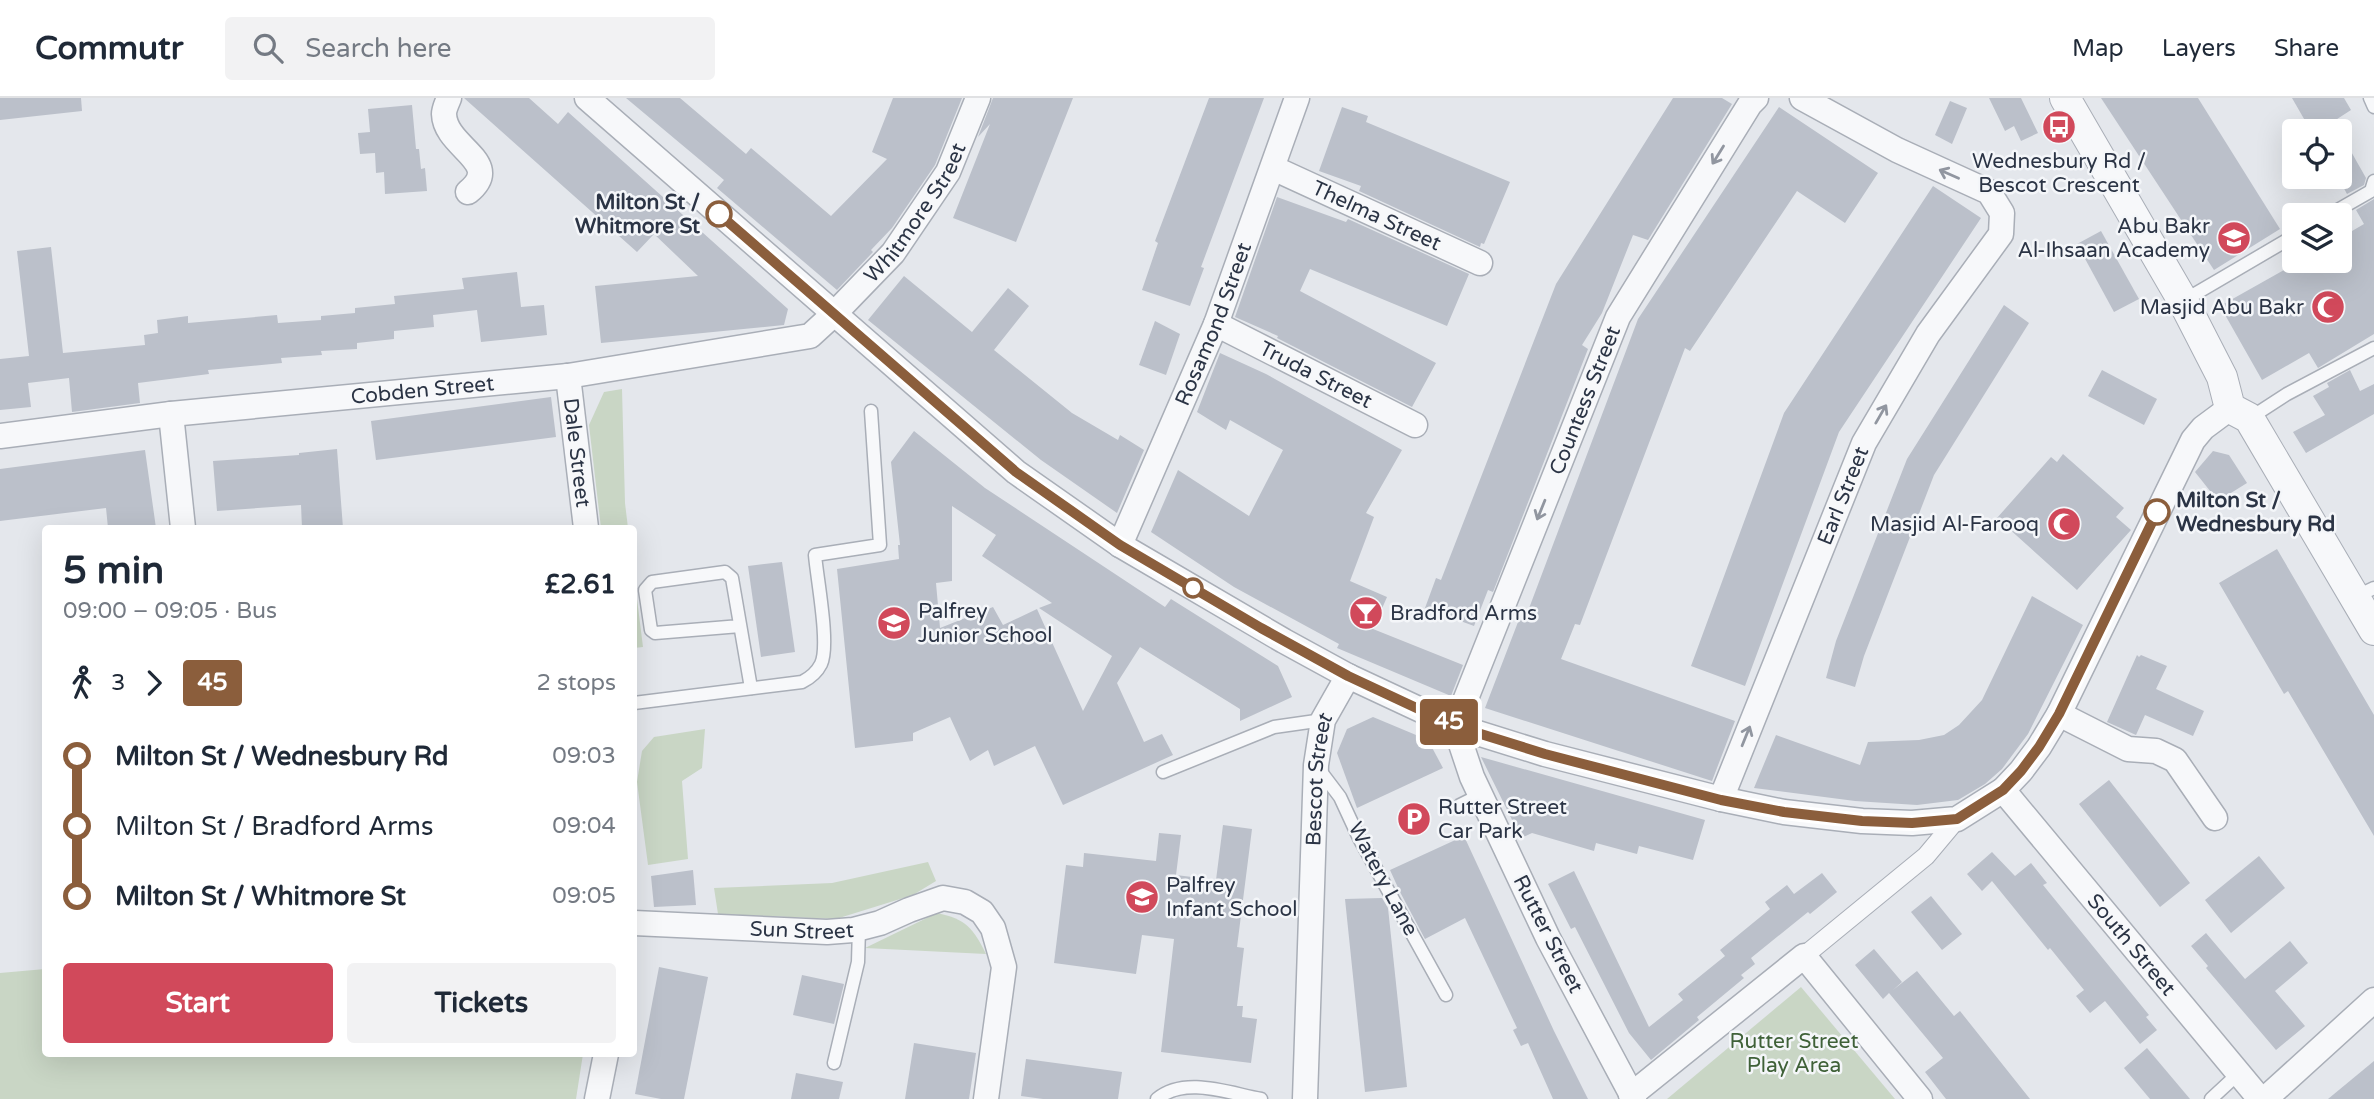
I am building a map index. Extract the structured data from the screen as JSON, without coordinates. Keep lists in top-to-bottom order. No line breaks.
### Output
{"streets":{"street":["Whitmore Street","Thelma Street","Rosamond Street","Truda Street","Cobden Street","Countess Street","Dale Street","Earl Street","Bescot Street","Sun Street","Rutter Street","South Street"],"lane":["Watery Lane"]},"crossings":[["Whitmore Street","Cobden Street"],["Thelma Street","Rosamond Street"],["Rosamond Street","Truda Street"],["Cobden Street","Dale Street"],["Countess Street","Rutter Street"],["Bescot Street","Watery Lane"]],"one_way":["Countess Street"],"parks":["Rutter Street Play Area"],"places":{"bus stop":["Wednesbury Rd / Bescot Crescent"],"other":["Milton St / Whitmore St","Milton St / Wednesbury Rd"],"school or university":["Abu Bakr Al-Ihsaan Academy","Palfrey Junior School","Palfrey Infant School"],"mosque":["Masjid Abu Bakr","Masjid Al-Farooq"],"bar":["Bradford Arms"],"parking":["Rutter Street Car Park"]},"lines":["bus line 45"],"page":{"header":"Commutr","search":"Search here","nav":["Map","Layers","Share"],"on_map":"45","heading":["5 min","09:00 – 09:05 · Bus","£2.61"],"legs":["3","45","2 stops"],"list":[{"name":"Milton St / Wednesbury Rd","value":"09:03"},{"name":"Milton St / Bradford Arms","value":"09:04"},{"name":"Milton St / Whitmore St","value":"09:05"}],"buttons":["Start","Tickets"]}}
